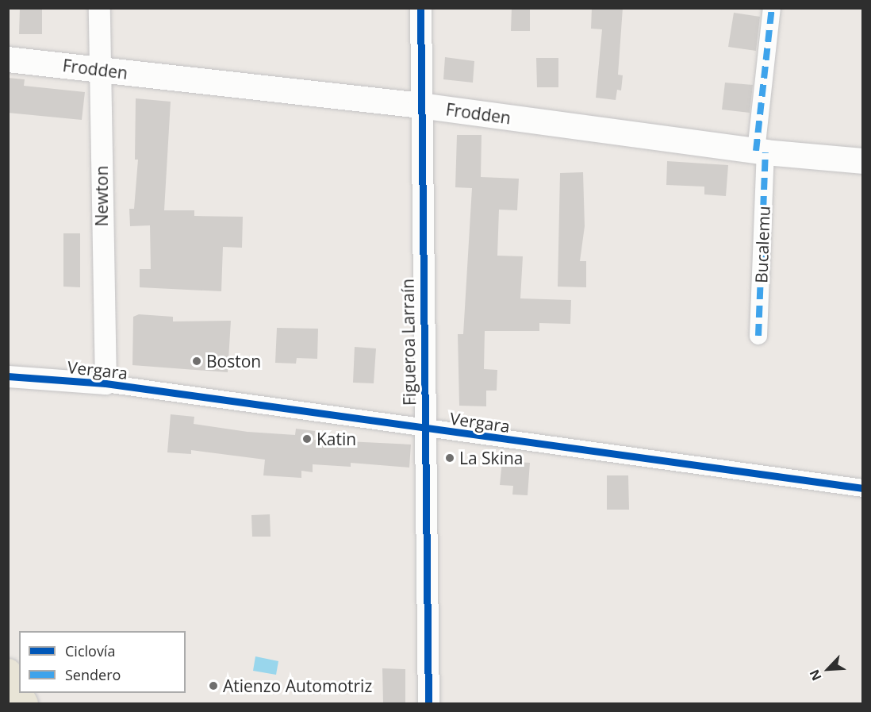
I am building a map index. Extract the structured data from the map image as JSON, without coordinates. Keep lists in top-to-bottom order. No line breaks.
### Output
{"streets":{"main road":["Frodden"],"street":["Newton","Bucalemu","Figueroa Larraín","Vergara"]},"crossings":[["Frodden","Newton"],["Frodden","Bucalemu"],["Frodden","Figueroa Larraín"],["Newton","Vergara"],["Figueroa Larraín","Vergara"]],"places":["Boston","Katin","La Skina","Atienzo Automotriz"],"legend":["Ciclovía","Sendero"],"north":"bottom left"}
